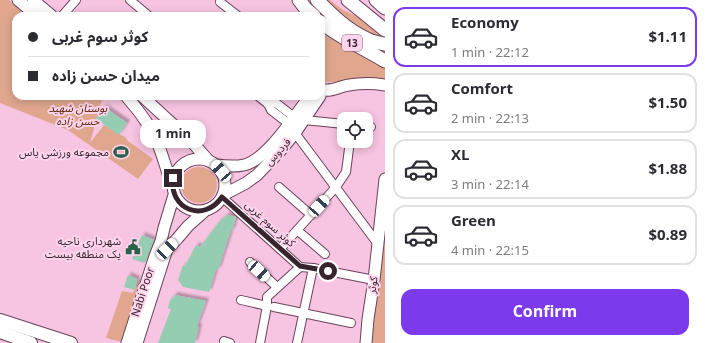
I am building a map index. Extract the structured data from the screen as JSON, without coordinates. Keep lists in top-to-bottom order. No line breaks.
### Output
{"streets":{"highway":["13"],"main road":["فردوس","کوثر","Nabi Poor"],"street":["کوثر سوم غربی"]},"crossings":[["فردوس","کوثر سوم غربی"],["فردوس","Nabi Poor"],["کوثر سوم غربی","Nabi Poor"]],"parks":["بوستان شهید حسن زاده"],"places":{"sports":["مجموعه ورزشی یاس"],"public building":["شهرداری ناحیه یک منطقه بیست"]},"page":{"list":[{"name":"Economy","note":"1 min · 22:12","value":"$1.11"},{"name":"Comfort","note":"2 min · 22:13","value":"$1.50"},{"name":"XL","note":"3 min · 22:14","value":"$1.88"},{"name":"Green","note":"4 min · 22:15","value":"$0.89"}],"banner":["کوثر سوم غربی","میدان حسن زاده"],"bubble":"1 min","buttons":"Confirm"}}
